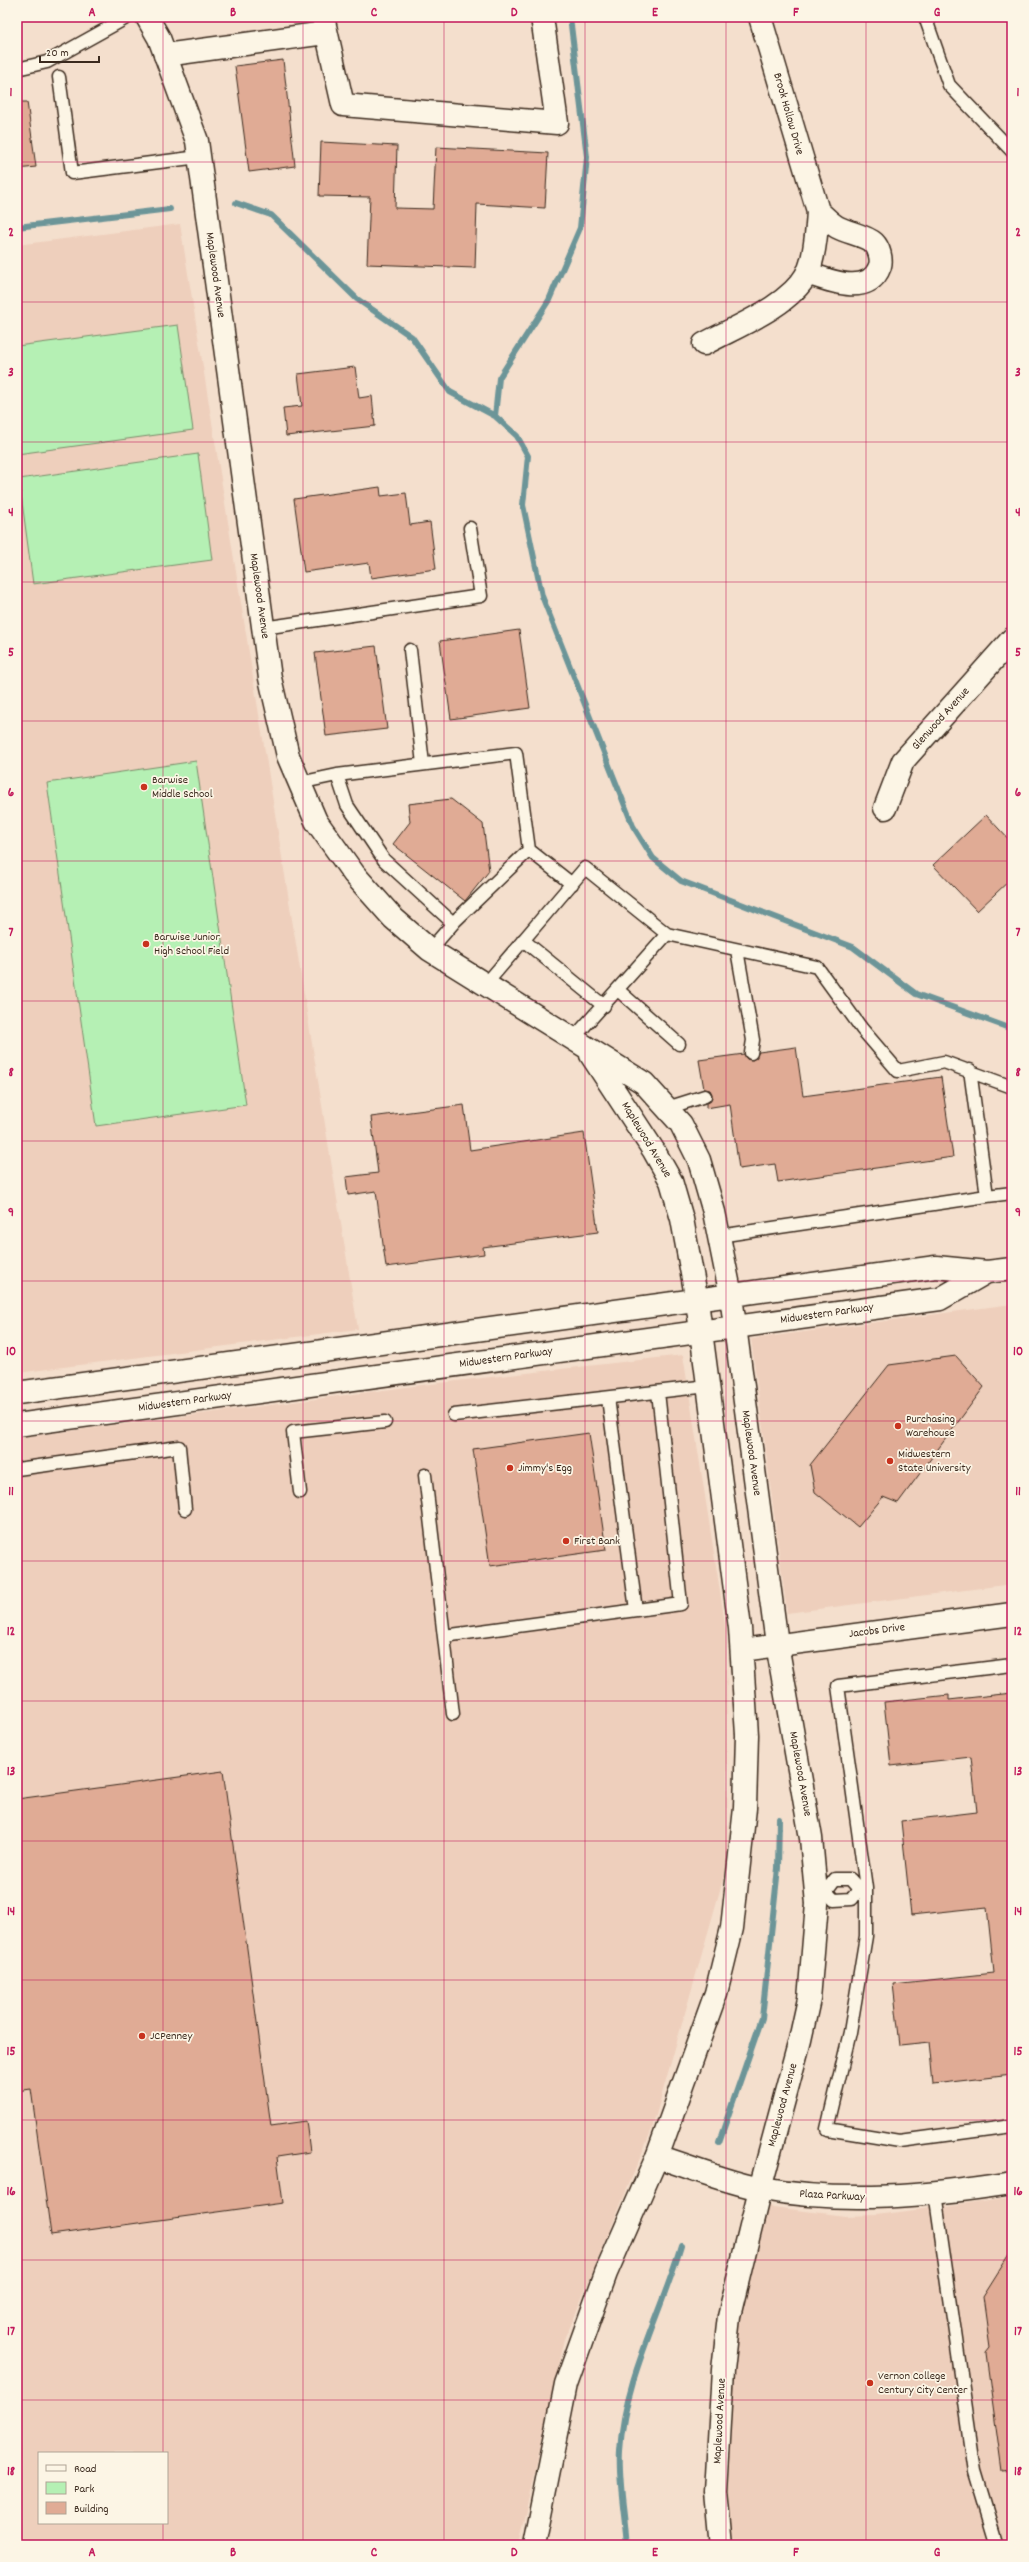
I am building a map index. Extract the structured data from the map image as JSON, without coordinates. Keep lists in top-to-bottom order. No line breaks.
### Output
{"streets":{"street":["Brook Hollow Drive","Maplewood Avenue","Glenwood Avenue","Midwestern Parkway","Jacobs Drive","Plaza Parkway"]},"crossings":[["Maplewood Avenue","Midwestern Parkway"],["Maplewood Avenue","Jacobs Drive"],["Maplewood Avenue","Plaza Parkway"]],"places":["Barwise Middle School","Barwise Junior High School Field","Purchasing Warehouse","Midwestern State University","Jimmy's Egg","First Bank","JCPenney","Vernon College Century City Center"],"legend":["Road","Park","Building"],"scale_bar":"20 m","grid":{"columns":["A","B","C","D","E","F","G"],"rows":["1","2","3","4","5","6","7","8","9","10","11","12","13","14","15","16","17","18"]}}
